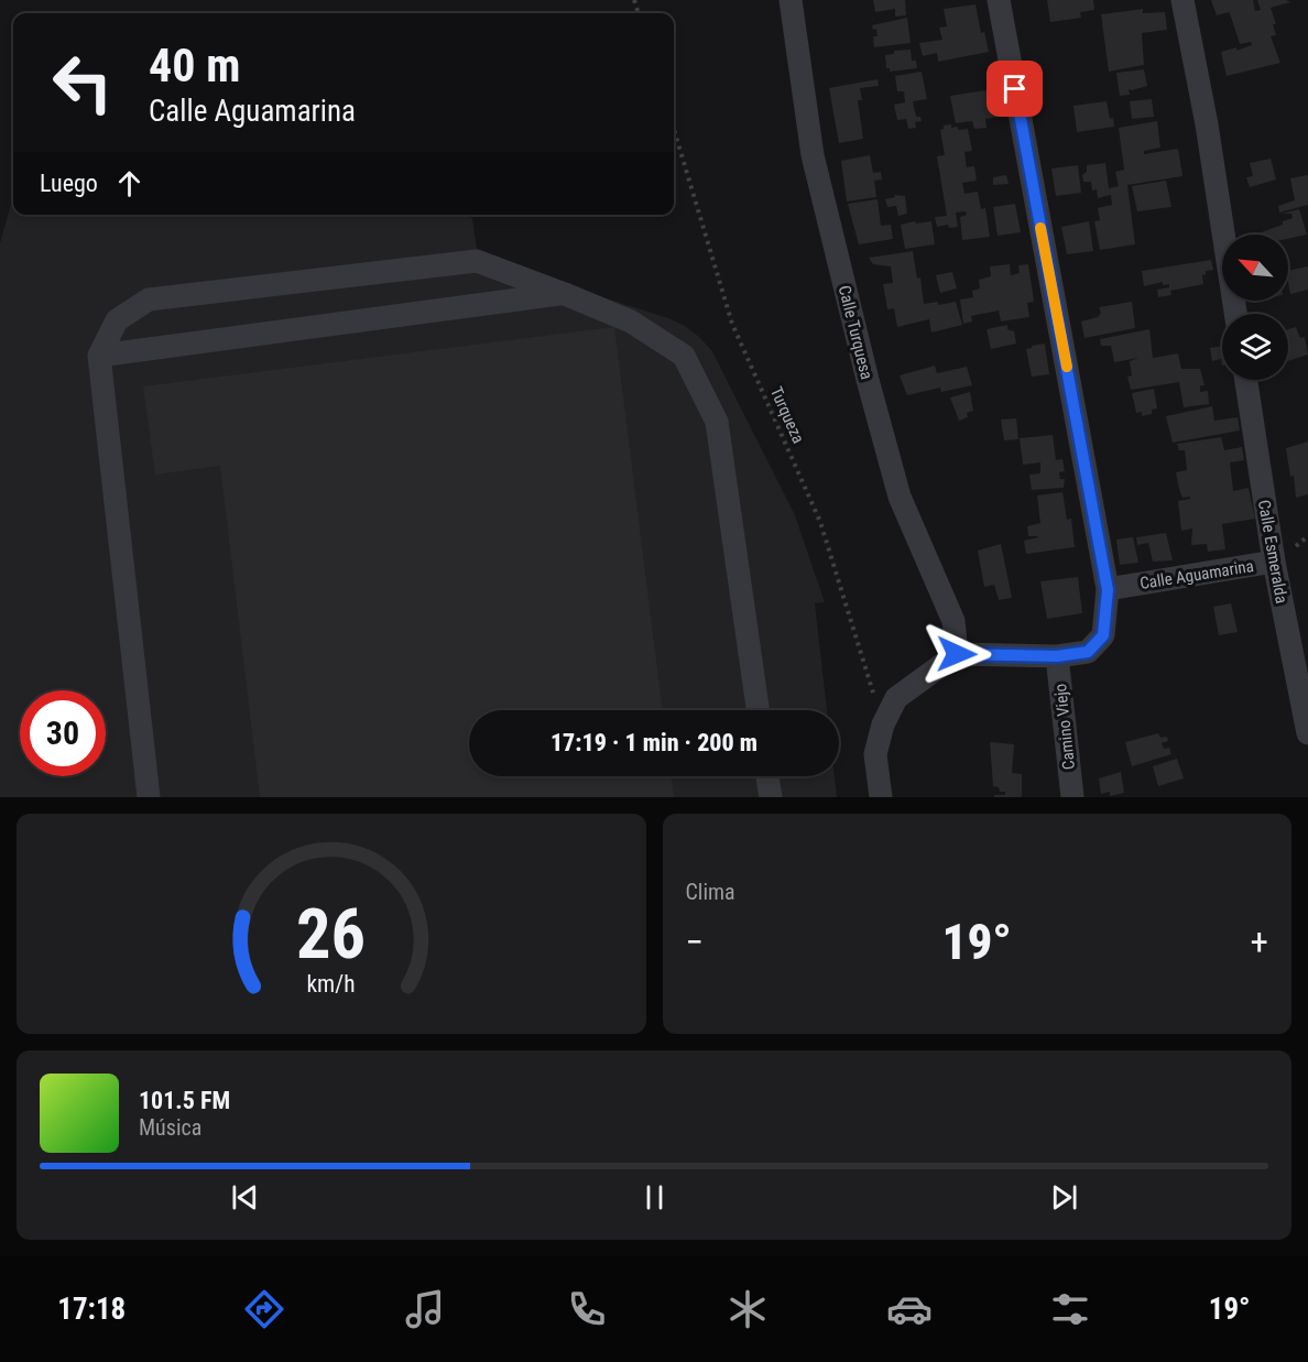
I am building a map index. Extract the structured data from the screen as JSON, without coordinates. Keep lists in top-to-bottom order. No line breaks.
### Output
{"streets":{"street":["Calle Turquesa","Calle Esmeralda","Calle Aguamarina","Camino Viejo"],"path":["Turqueza"]},"crossings":[["Calle Esmeralda","Calle Aguamarina"]],"north":"top left","page":{"turn":["40 m","Calle Aguamarina"],"then":"Luego","limit":"30","trip":"17:19 · 1 min · 200 m","tile":"Clima","heat":["−","19°","+"],"song":["101.5 FM","Música"],"tabs":["17:18","19°"],"gauge":["26","km/h"]}}
